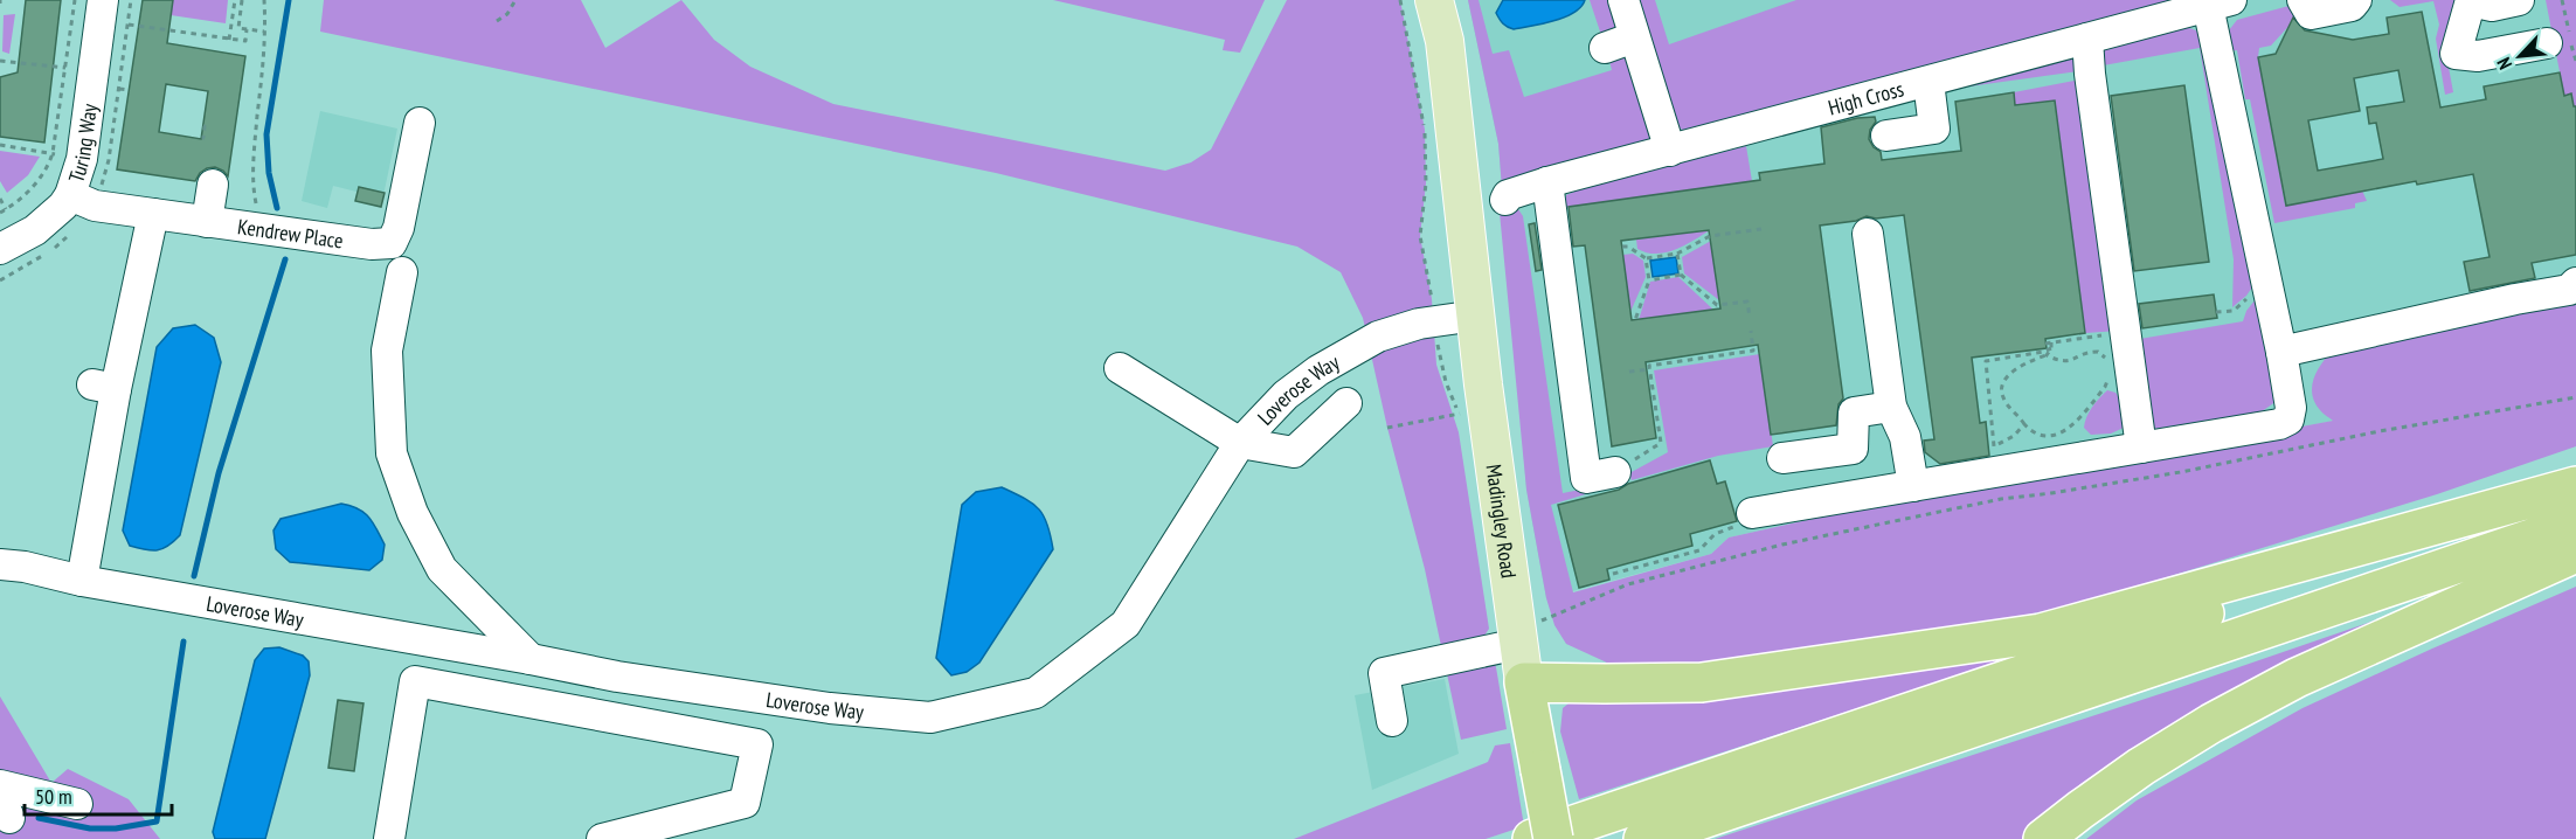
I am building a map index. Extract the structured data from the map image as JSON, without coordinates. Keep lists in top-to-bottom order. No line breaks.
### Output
{"streets":{"highway":["Madingley Road"],"street":["High Cross","Turing Way","Kendrew Place","Loverose Way"]},"crossings":[["Turing Way","Kendrew Place"],["Loverose Way","Madingley Road"]],"scale_bar":"50 m","north":"bottom left"}
